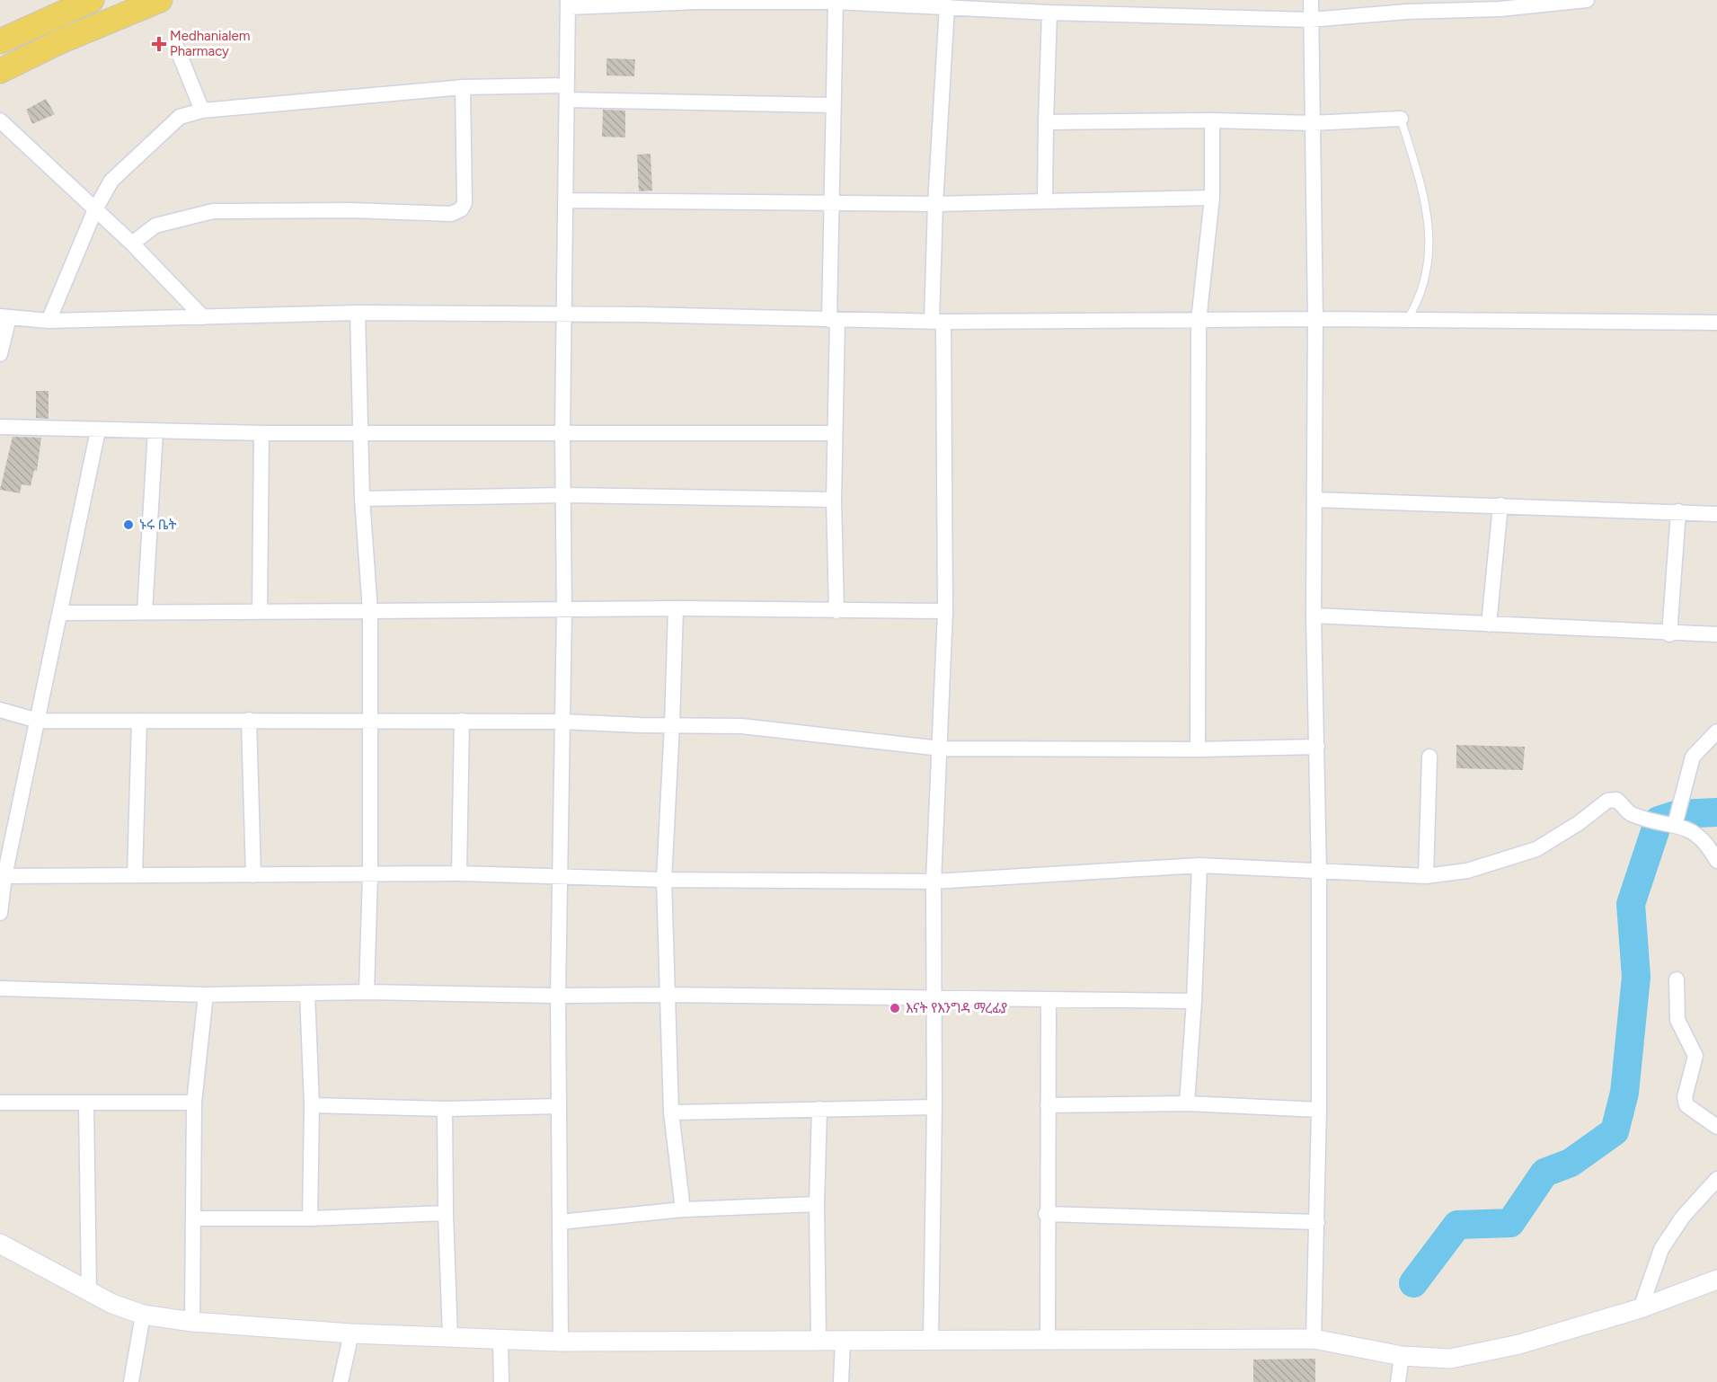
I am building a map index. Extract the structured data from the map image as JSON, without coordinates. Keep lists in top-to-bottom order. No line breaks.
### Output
{"places":{"health":["Medhanialem Pharmacy"],"other":["ኑሩ ቤት","እናት የእንግዳ ማረፊያ"]}}
